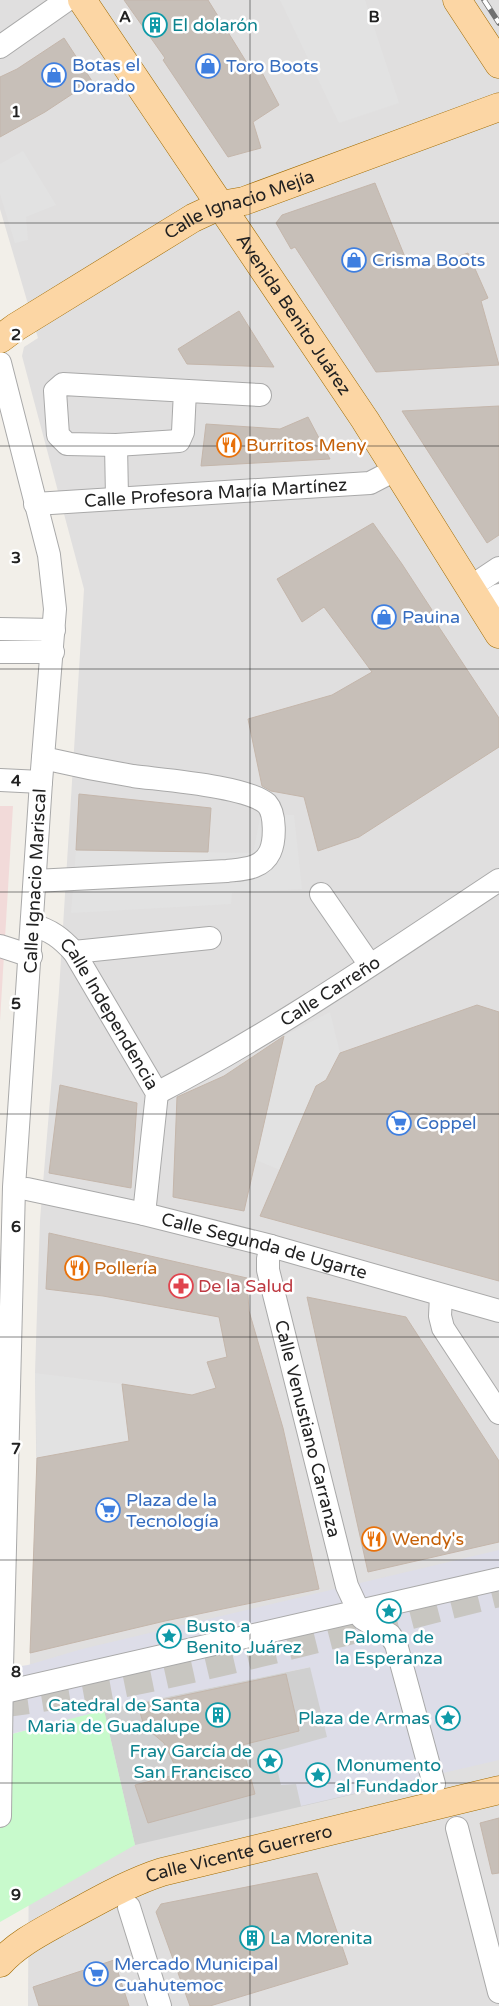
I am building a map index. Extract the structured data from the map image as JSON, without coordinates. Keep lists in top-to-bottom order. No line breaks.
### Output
{"streets":{"main road":["Calle Ignacio Mejía","Avenida Benito Juárez","Calle Vicente Guerrero"],"street":["Calle Profesora María Martínez","Calle Ignacio Mariscal","Calle Carreño","Calle Independencia","Calle Segunda de Ugarte","Calle Venustiano Carranza"]},"crossings":[["Calle Ignacio Mejía","Avenida Benito Juárez"],["Avenida Benito Juárez","Calle Profesora María Martínez"],["Calle Profesora María Martínez","Calle Ignacio Mariscal"],["Calle Ignacio Mariscal","Calle Independencia"],["Calle Carreño","Calle Independencia"],["Calle Independencia","Calle Segunda de Ugarte"],["Calle Segunda de Ugarte","Calle Venustiano Carranza"]],"places":{"building":["El dolarón","Catedral de Santa Maria de Guadalupe","La Morenita"],"shop":["Toro Boots","Botas el Dorado","Crisma Boots","Pauina"],"restaurant":["Burritos Meny","Pollería","Wendy's"],"supermarket":["Coppel","Plaza de la Tecnología","Mercado Municipal Cuahutemoc"],"pharmacy":["De la Salud"],"place":["Paloma de la Esperanza","Busto a Benito Juárez","Plaza de Armas","Fray García de San Francisco","Monumento al Fundador"]},"grid":{"columns":["A","B"],"rows":["1","2","3","4","5","6","7","8","9"]}}
